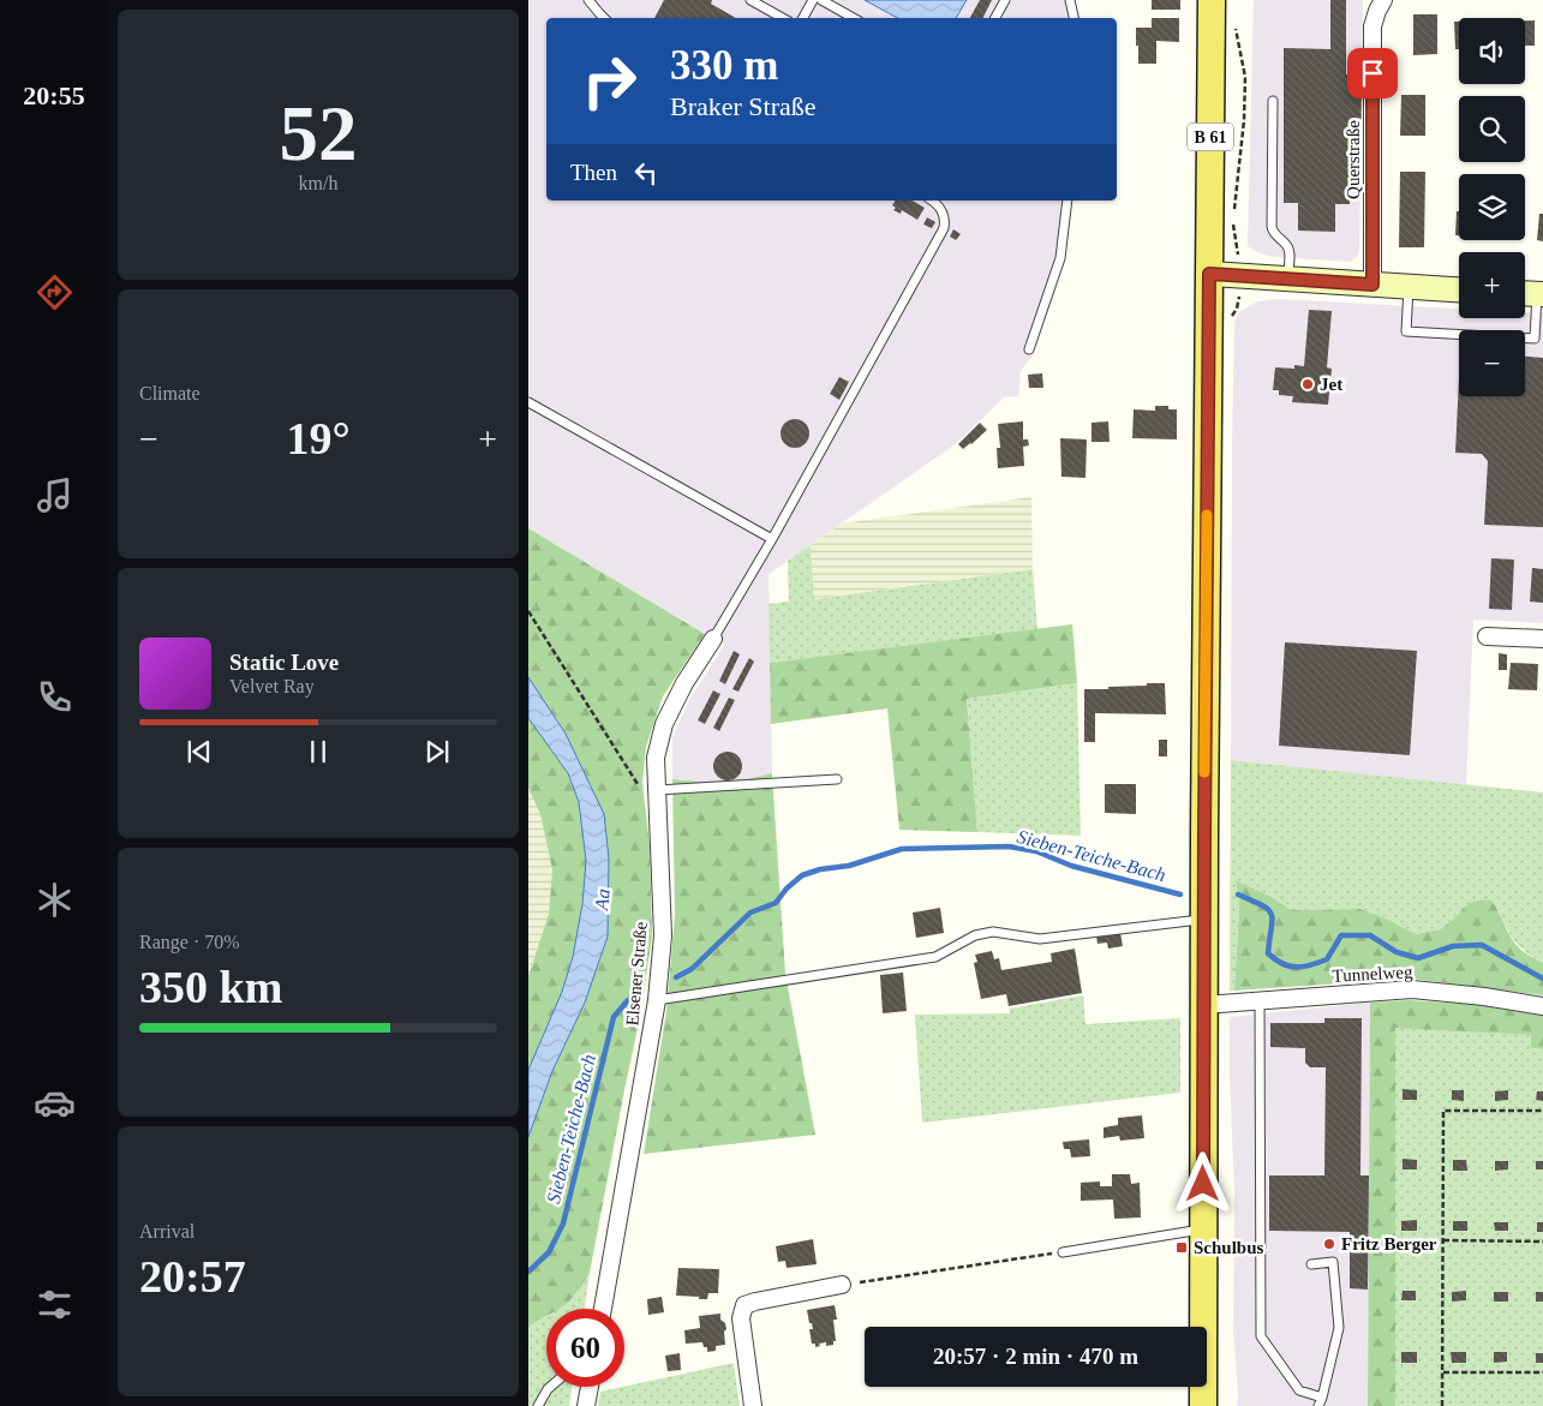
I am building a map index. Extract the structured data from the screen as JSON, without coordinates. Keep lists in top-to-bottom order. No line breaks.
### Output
{"streets":{"main road":["B 61"],"street":["Querstraße","Elsener Straße","Tunnelweg"]},"crossings":[["B 61","Tunnelweg"]],"water":["Sieben-Teiche-Bach","Aa"],"places":{"other":["Jet","Fritz Berger"],"transit":["Schulbus"]},"page":{"tabs":"20:55","tile":[["52","km/h"],"Climate",["Range · 70%","350 km"],["Arrival","20:57"]],"map_buttons":["+","−"],"turn":["330 m","Braker Straße"],"then":"Then","heat":["−","19°","+"],"song":["Static Love","Velvet Ray"],"limit":"60","trip":"20:57 · 2 min · 470 m"}}
